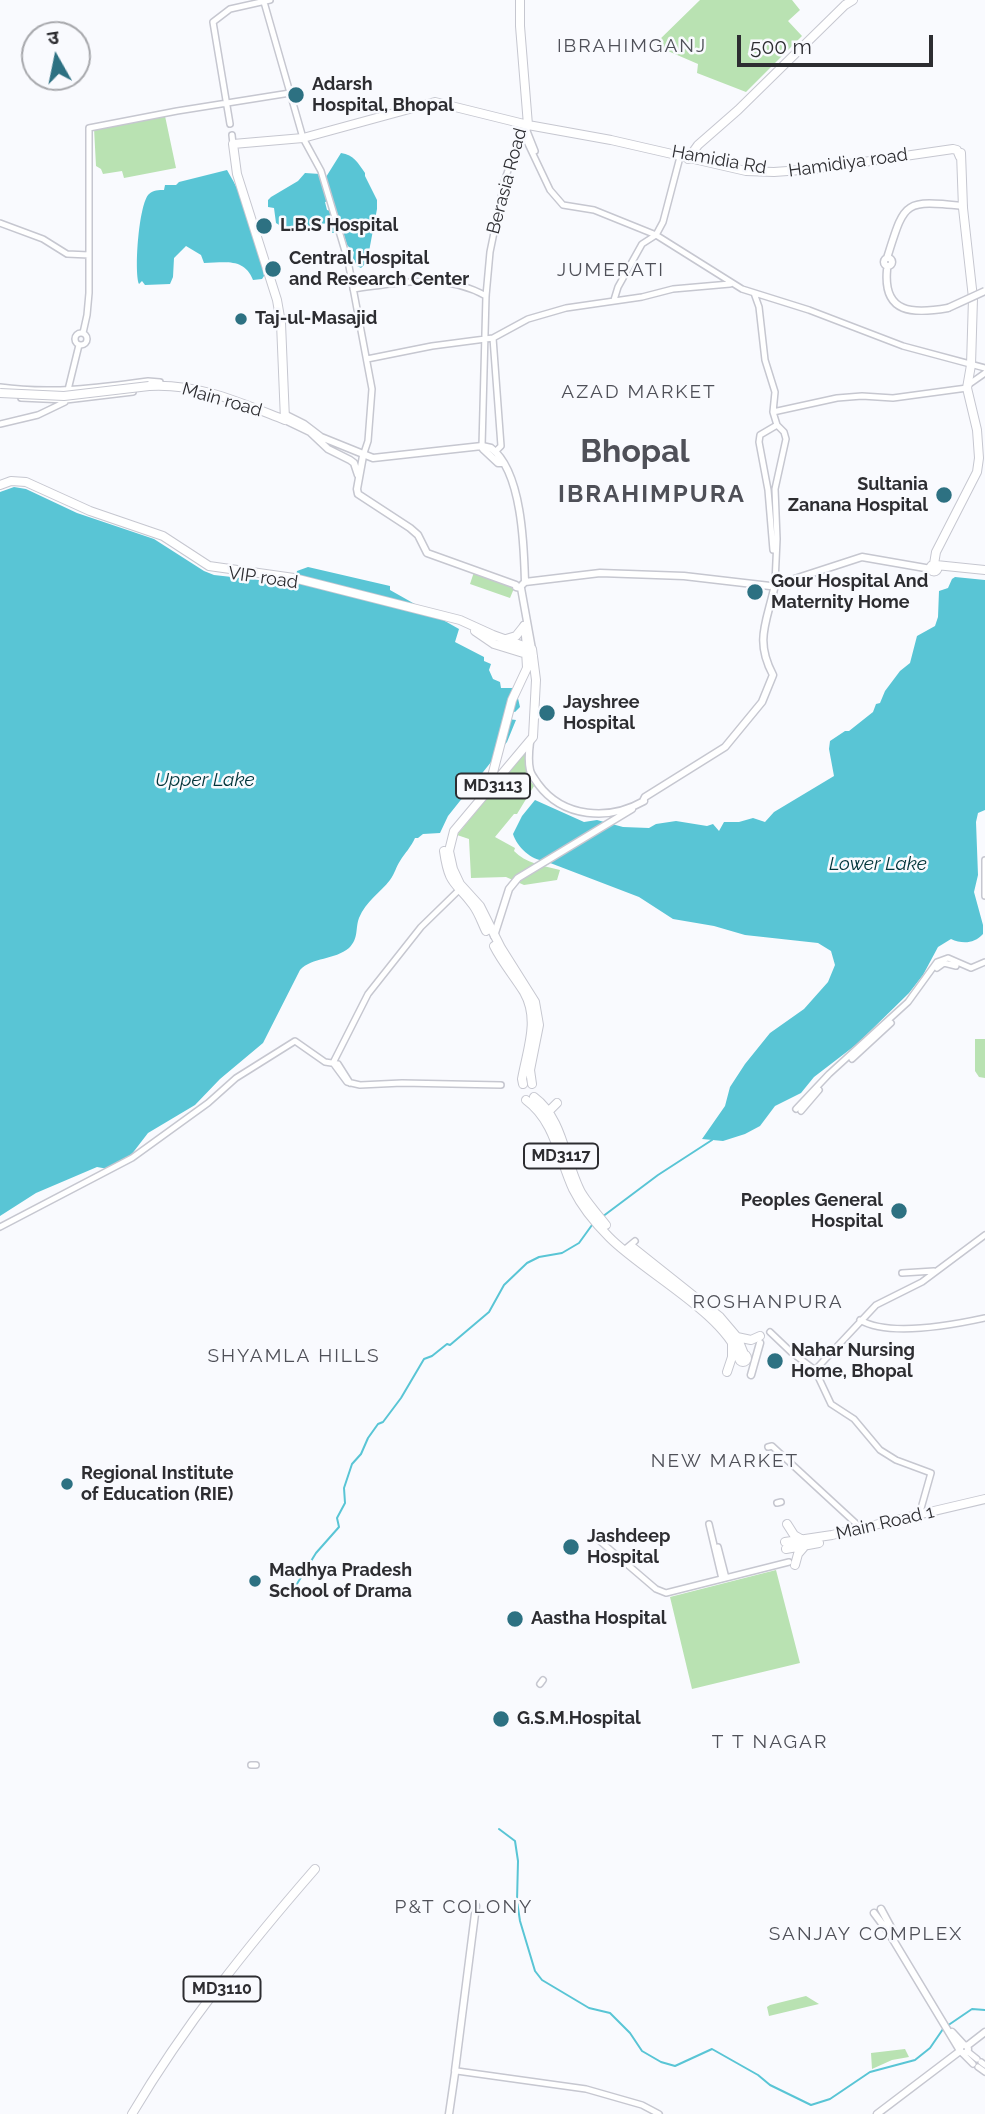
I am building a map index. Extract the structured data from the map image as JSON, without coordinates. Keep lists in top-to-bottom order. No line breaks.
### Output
{"streets":{"main road":["Hamidia Rd","Hamidiya road","Berasia Road","Main road","VIP road","MD3113","MD3117","Main Road 1","MD3110"]},"crossings":[["Hamidia Rd","Hamidiya road"],["Hamidia Rd","Berasia Road"]],"districts":["IBRAHIMGANJ","JUMERATI","AZAD MARKET","Bhopal","IBRAHIMPURA","ROSHANPURA","SHYAMLA HILLS","NEW MARKET","T T NAGAR","P&T COLONY","SANJAY COMPLEX"],"water":["Upper Lake","Lower Lake"],"places":["Adarsh Hospital, Bhopal","L.B.S Hospital","Central Hospital and Research Center","Taj-ul-Masajid","Sultania Zanana Hospital","Gour Hospital And Maternity Home","Jayshree Hospital","Peoples General Hospital","Nahar Nursing Home, Bhopal","Regional Institute of Education (RIE)","Jashdeep Hospital","Madhya Pradesh School of Drama","Aastha Hospital","G.S.M.Hospital"],"scale_bar":"500 m","north":"top"}
